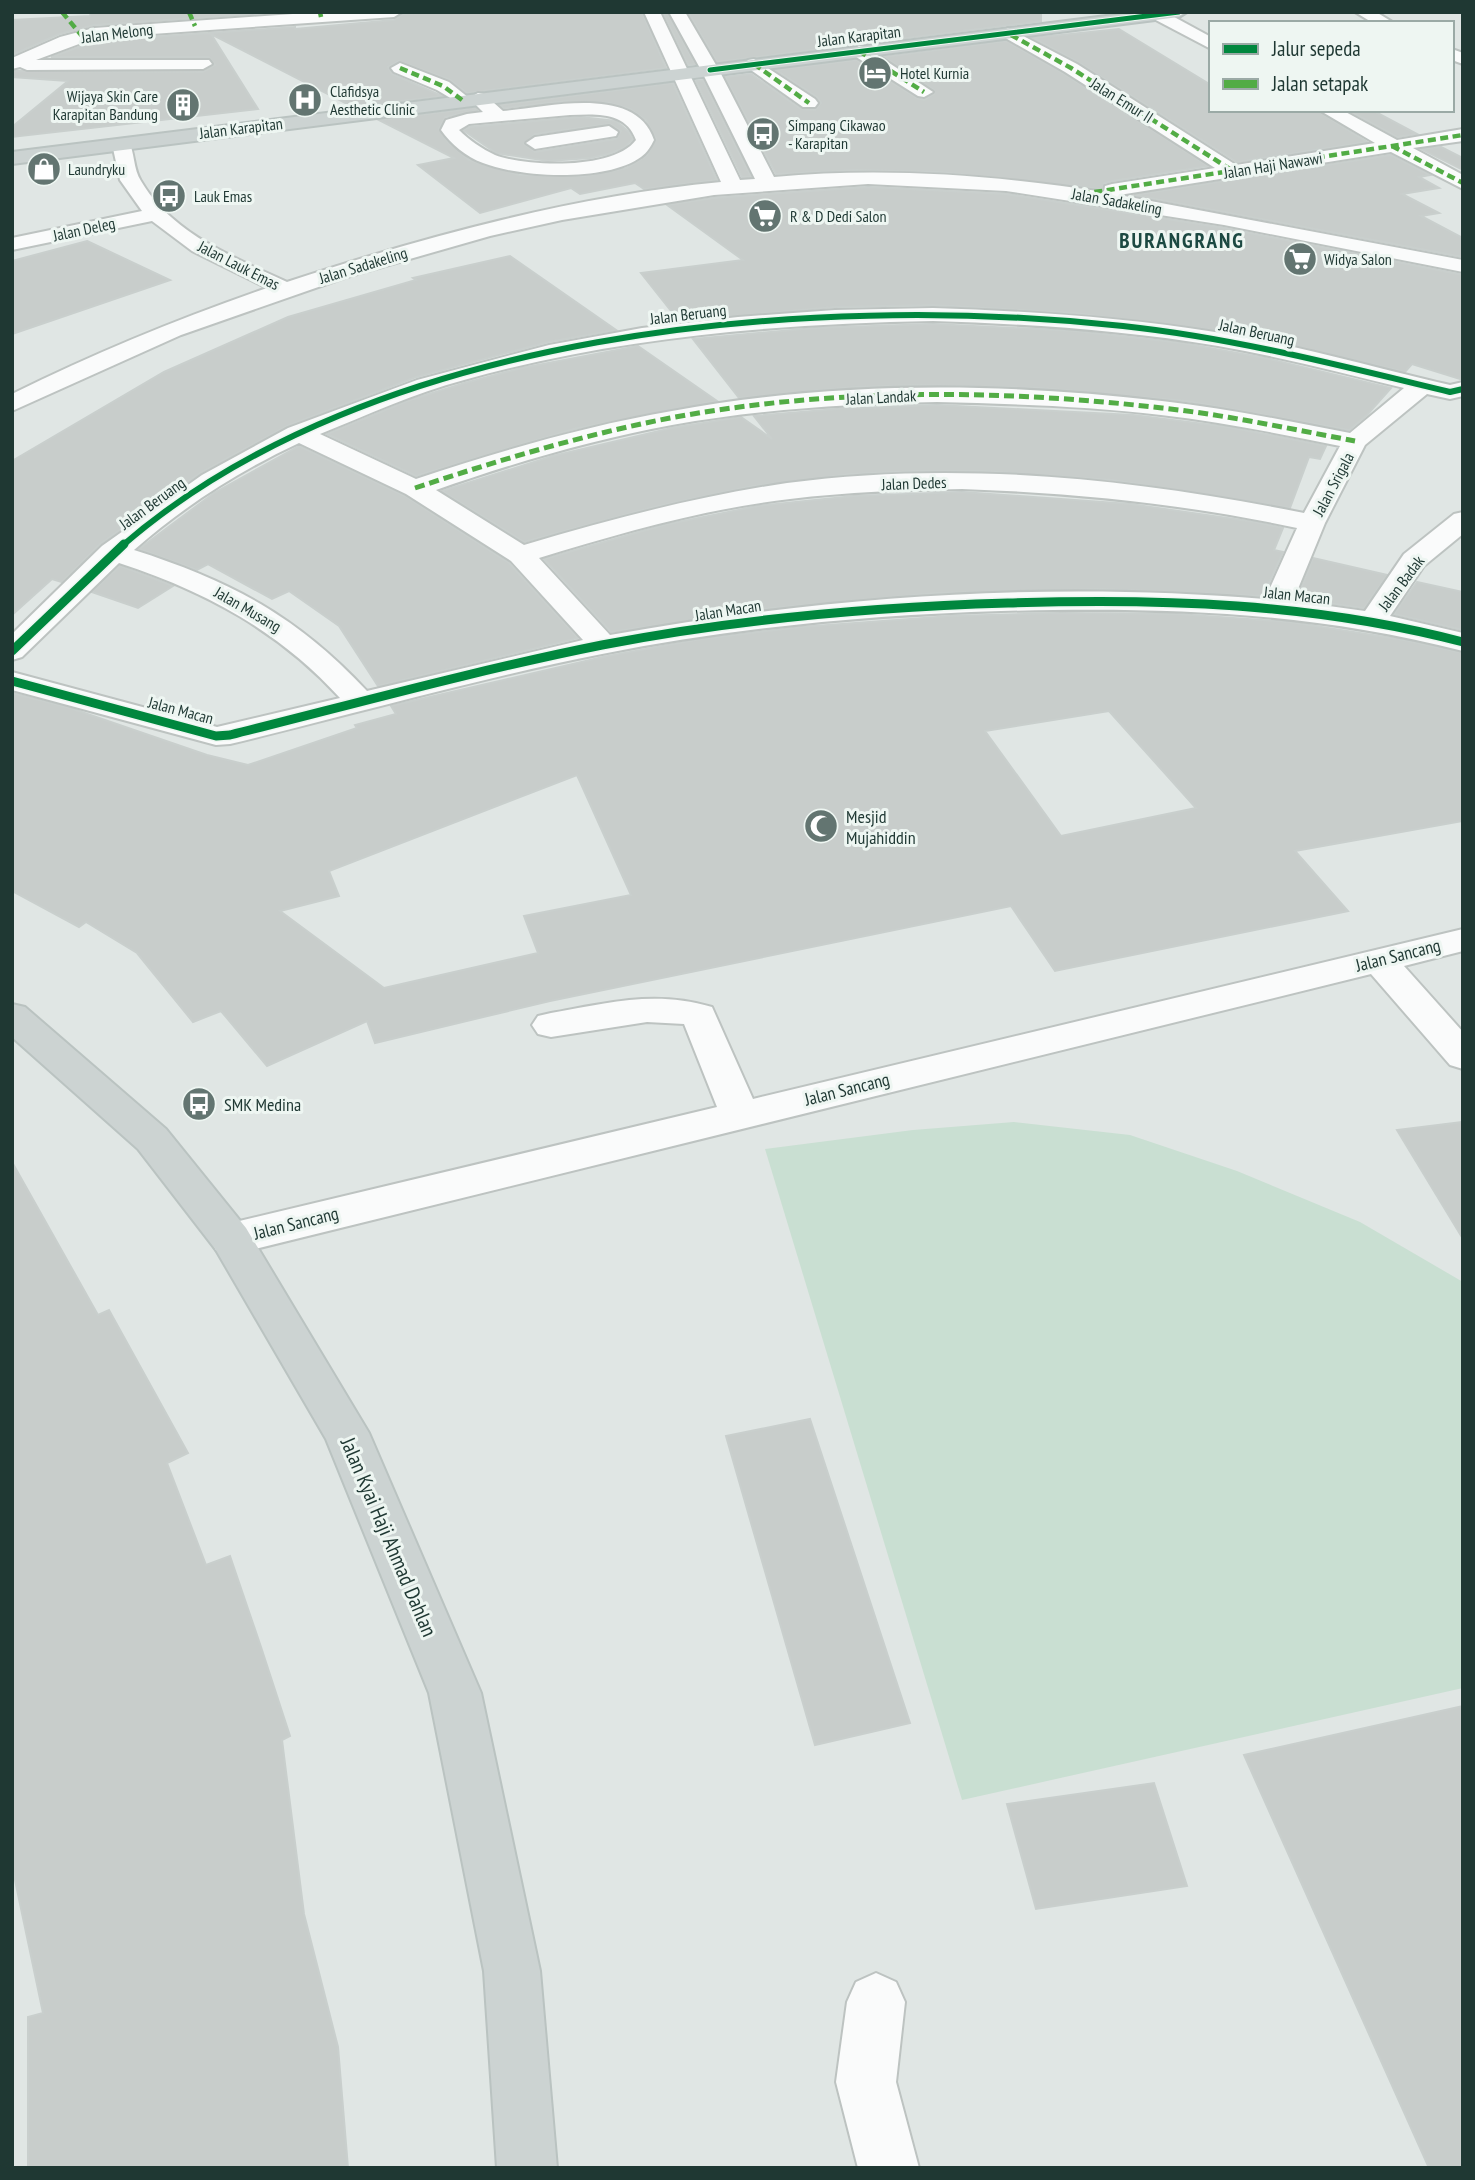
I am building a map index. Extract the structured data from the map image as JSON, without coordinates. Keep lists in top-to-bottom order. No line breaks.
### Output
{"streets":{"main road":["Jalan Karapitan","Jalan Kyai Haji Ahmad Dahlan"],"street":["Jalan Melong","Jalan Emur II","Jalan Haji Nawawi","Jalan Sadakeling","Jalan Deleg","Jalan Lauk Emas","Jalan Beruang","Jalan Landak","Jalan Dedes","Jalan Srigala","Jalan Badak","Jalan Macan","Jalan Musang","Jalan Sancang"]},"crossings":[["Jalan Karapitan","Jalan Emur II"],["Jalan Karapitan","Jalan Lauk Emas"],["Jalan Emur II","Jalan Haji Nawawi"],["Jalan Haji Nawawi","Jalan Sadakeling"],["Jalan Sadakeling","Jalan Lauk Emas"],["Jalan Deleg","Jalan Lauk Emas"],["Jalan Beruang","Jalan Srigala"],["Jalan Beruang","Jalan Musang"],["Jalan Landak","Jalan Srigala"],["Jalan Dedes","Jalan Srigala"],["Jalan Srigala","Jalan Macan"],["Jalan Badak","Jalan Macan"],["Jalan Macan","Jalan Musang"],["Jalan Sancang","Jalan Kyai Haji Ahmad Dahlan"]],"districts":["BURANGRANG"],"places":{"hotel":["Hotel Kurnia"],"hospital":["Clafidsya Aesthetic Clinic"],"building":["Wijaya Skin Care Karapitan Bandung"],"bus stop":["Simpang Cikawao - Karapitan","Lauk Emas","SMK Medina"],"shop":["Laundryku"],"supermarket":["R & D Dedi Salon","Widya Salon"],"mosque":["Mesjid Mujahiddin"]},"legend":["Jalur sepeda","Jalan setapak"]}
